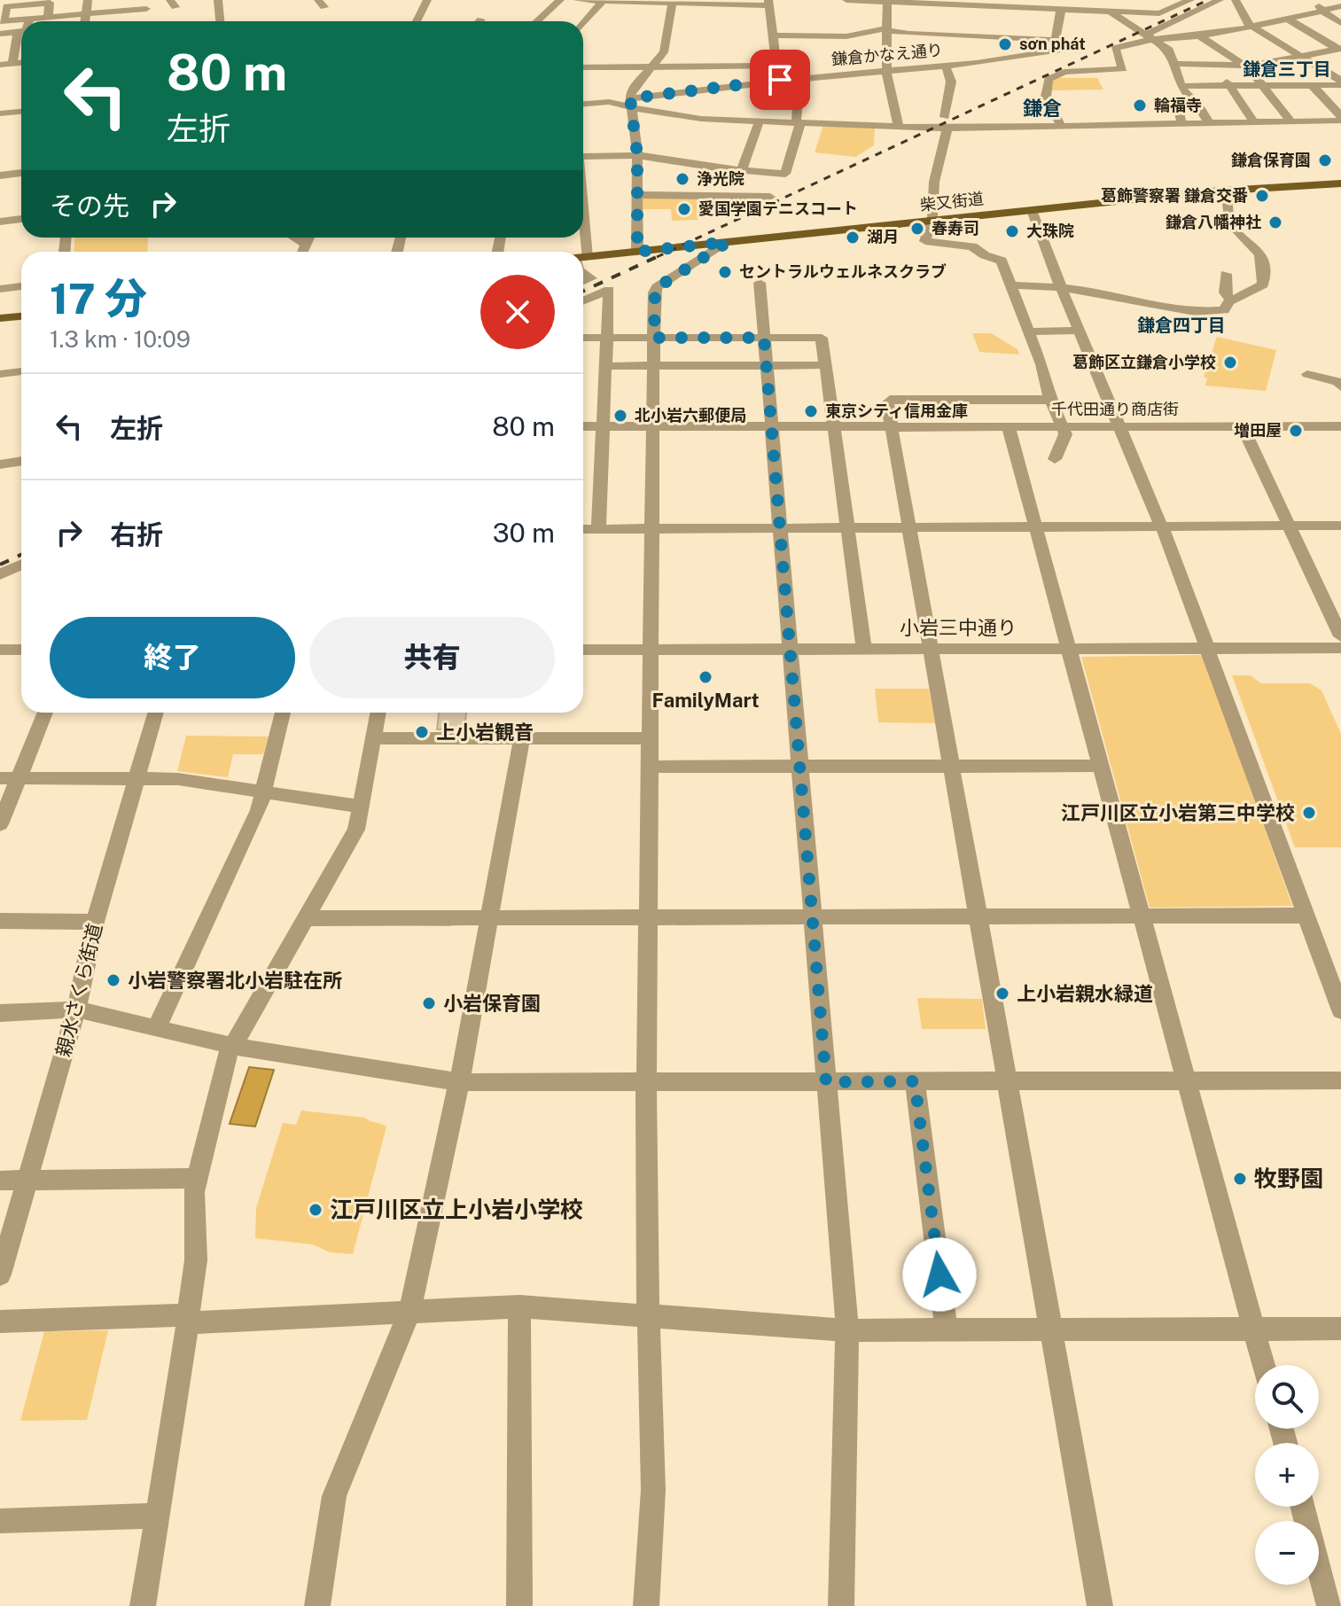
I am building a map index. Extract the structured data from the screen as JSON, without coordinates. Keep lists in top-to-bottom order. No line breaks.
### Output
{"streets":{"main road":["柴又街道"],"street":["鎌倉かなえ通り","千代田通り商店街","小岩三中通り","親水さくら街道"]},"districts":["鎌倉三丁目","鎌倉","鎌倉四丁目"],"places":["sơn phát","輪福寺","鎌倉保育園","浄光院","葛飾警察署 鎌倉交番","愛国学園テニスコート","鎌倉八幡神社","春寿司","大珠院","湖月","セントラルウェルネスクラブ","葛飾区立鎌倉小学校","東京シティ信用金庫","北小岩六郵便局","増田屋","FamilyMart","上小岩観音","江戸川区立小岩第三中学校","小岩警察署北小岩駐在所","上小岩親水緑道","小岩保育園","牧野園","江戸川区立上小岩小学校"],"page":{"turn":["80 m","左折"],"then":"その先","heading":["17 分","1.3 km · 10:09"],"list":[{"name":"左折","value":"80 m"},{"name":"右折","value":"30 m"}],"buttons":["終了","共有"],"map_buttons":["+","−"]}}
